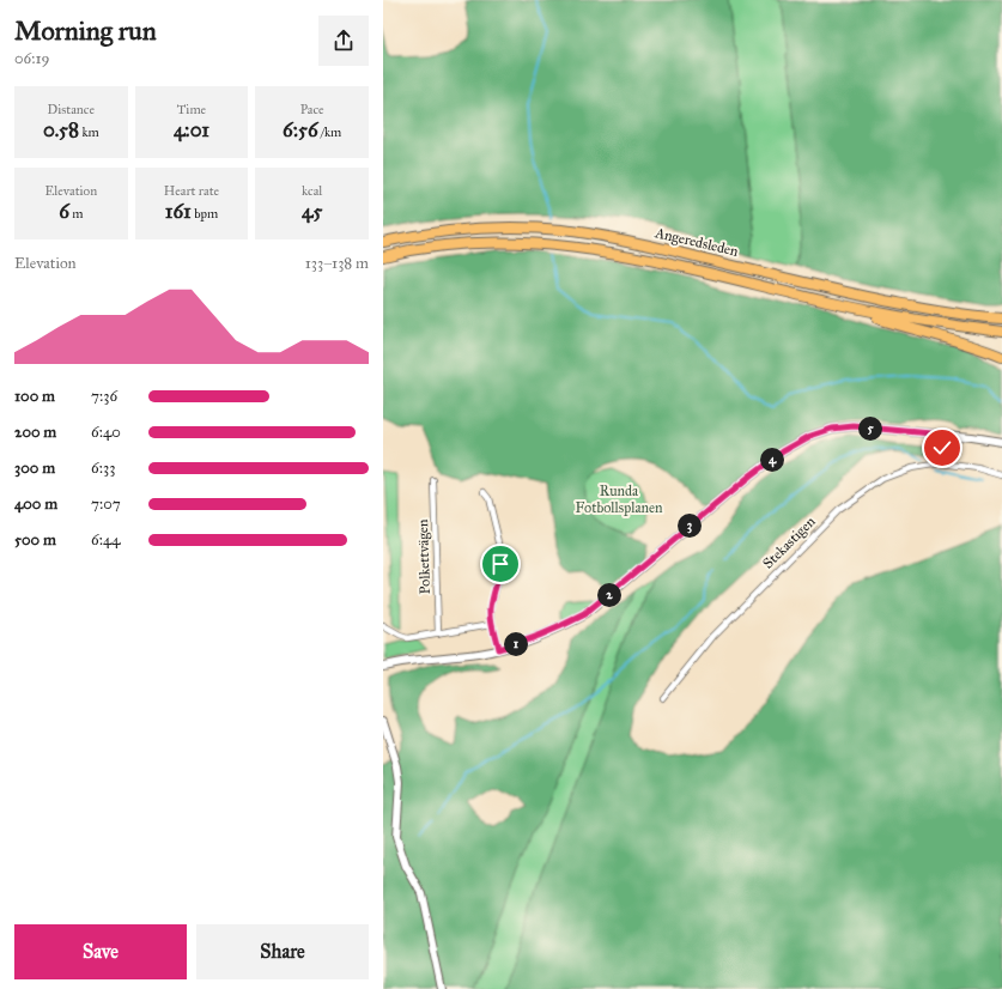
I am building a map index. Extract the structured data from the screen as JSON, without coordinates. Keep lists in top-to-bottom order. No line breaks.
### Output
{"streets":{"highway":["Angeredsleden"],"street":["Stekastigen","Polkettvägen"]},"parks":["Runda Fotbollsplanen"],"page":{"heading":["Morning run","06:19"],"stats":[["Distance","0.58 km"],["Time","4:01"],["Pace","6:56 /km"],["Elevation","6 m"],["Heart rate","161 bpm"],["kcal","45"]],"chart":["Elevation","133–138 m"],"list":[{"name":"100 m","note":"7:36"},{"name":"200 m","note":"6:40"},{"name":"300 m","note":"6:33"},{"name":"400 m","note":"7:07"},{"name":"500 m","note":"6:44"}],"pins":["5","4","3","2","1"],"buttons":["Save","Share"]}}
